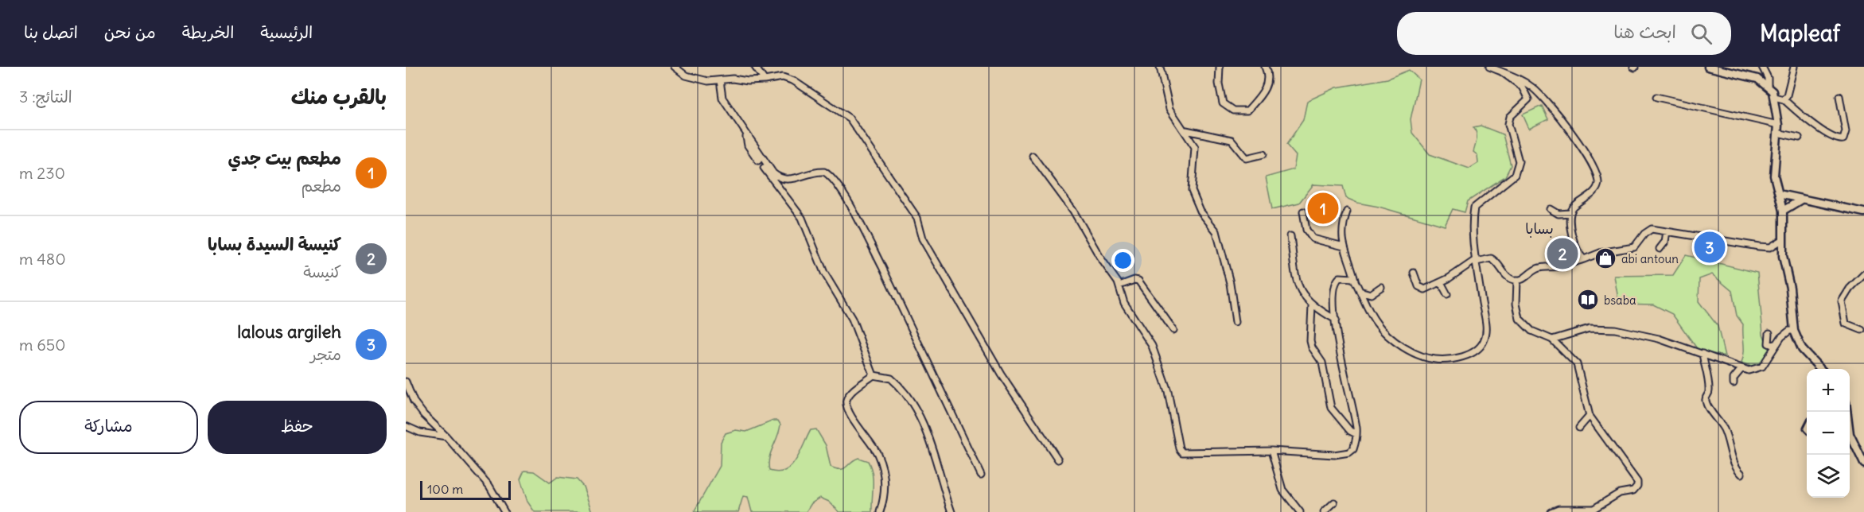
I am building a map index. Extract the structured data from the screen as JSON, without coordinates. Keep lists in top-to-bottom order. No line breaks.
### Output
{"districts":["بسابا"],"places":{"shop":["abi antoun"],"library":["bsaba"]},"scale_bar":"100 m","page":{"header":"Mapleaf","search":"ابحث هنا","nav":["الرئيسية","الخريطة","من نحن","اتصل بنا"],"heading":["بالقرب منك","النتائج: 3"],"list":[{"mark":"1","name":"مطعم بيت جدي","note":"مطعم","value":"230 m"},{"mark":"2","name":"كنيسة السيدة بسابا","note":"كنيسة","value":"480 m"},{"mark":"3","name":"lalous argileh","note":"متجر","value":"650 m"}],"pins":["1","3","2"],"map_buttons":["+","−"],"buttons":["حفظ","مشاركة"],"scale":"100 m"}}
